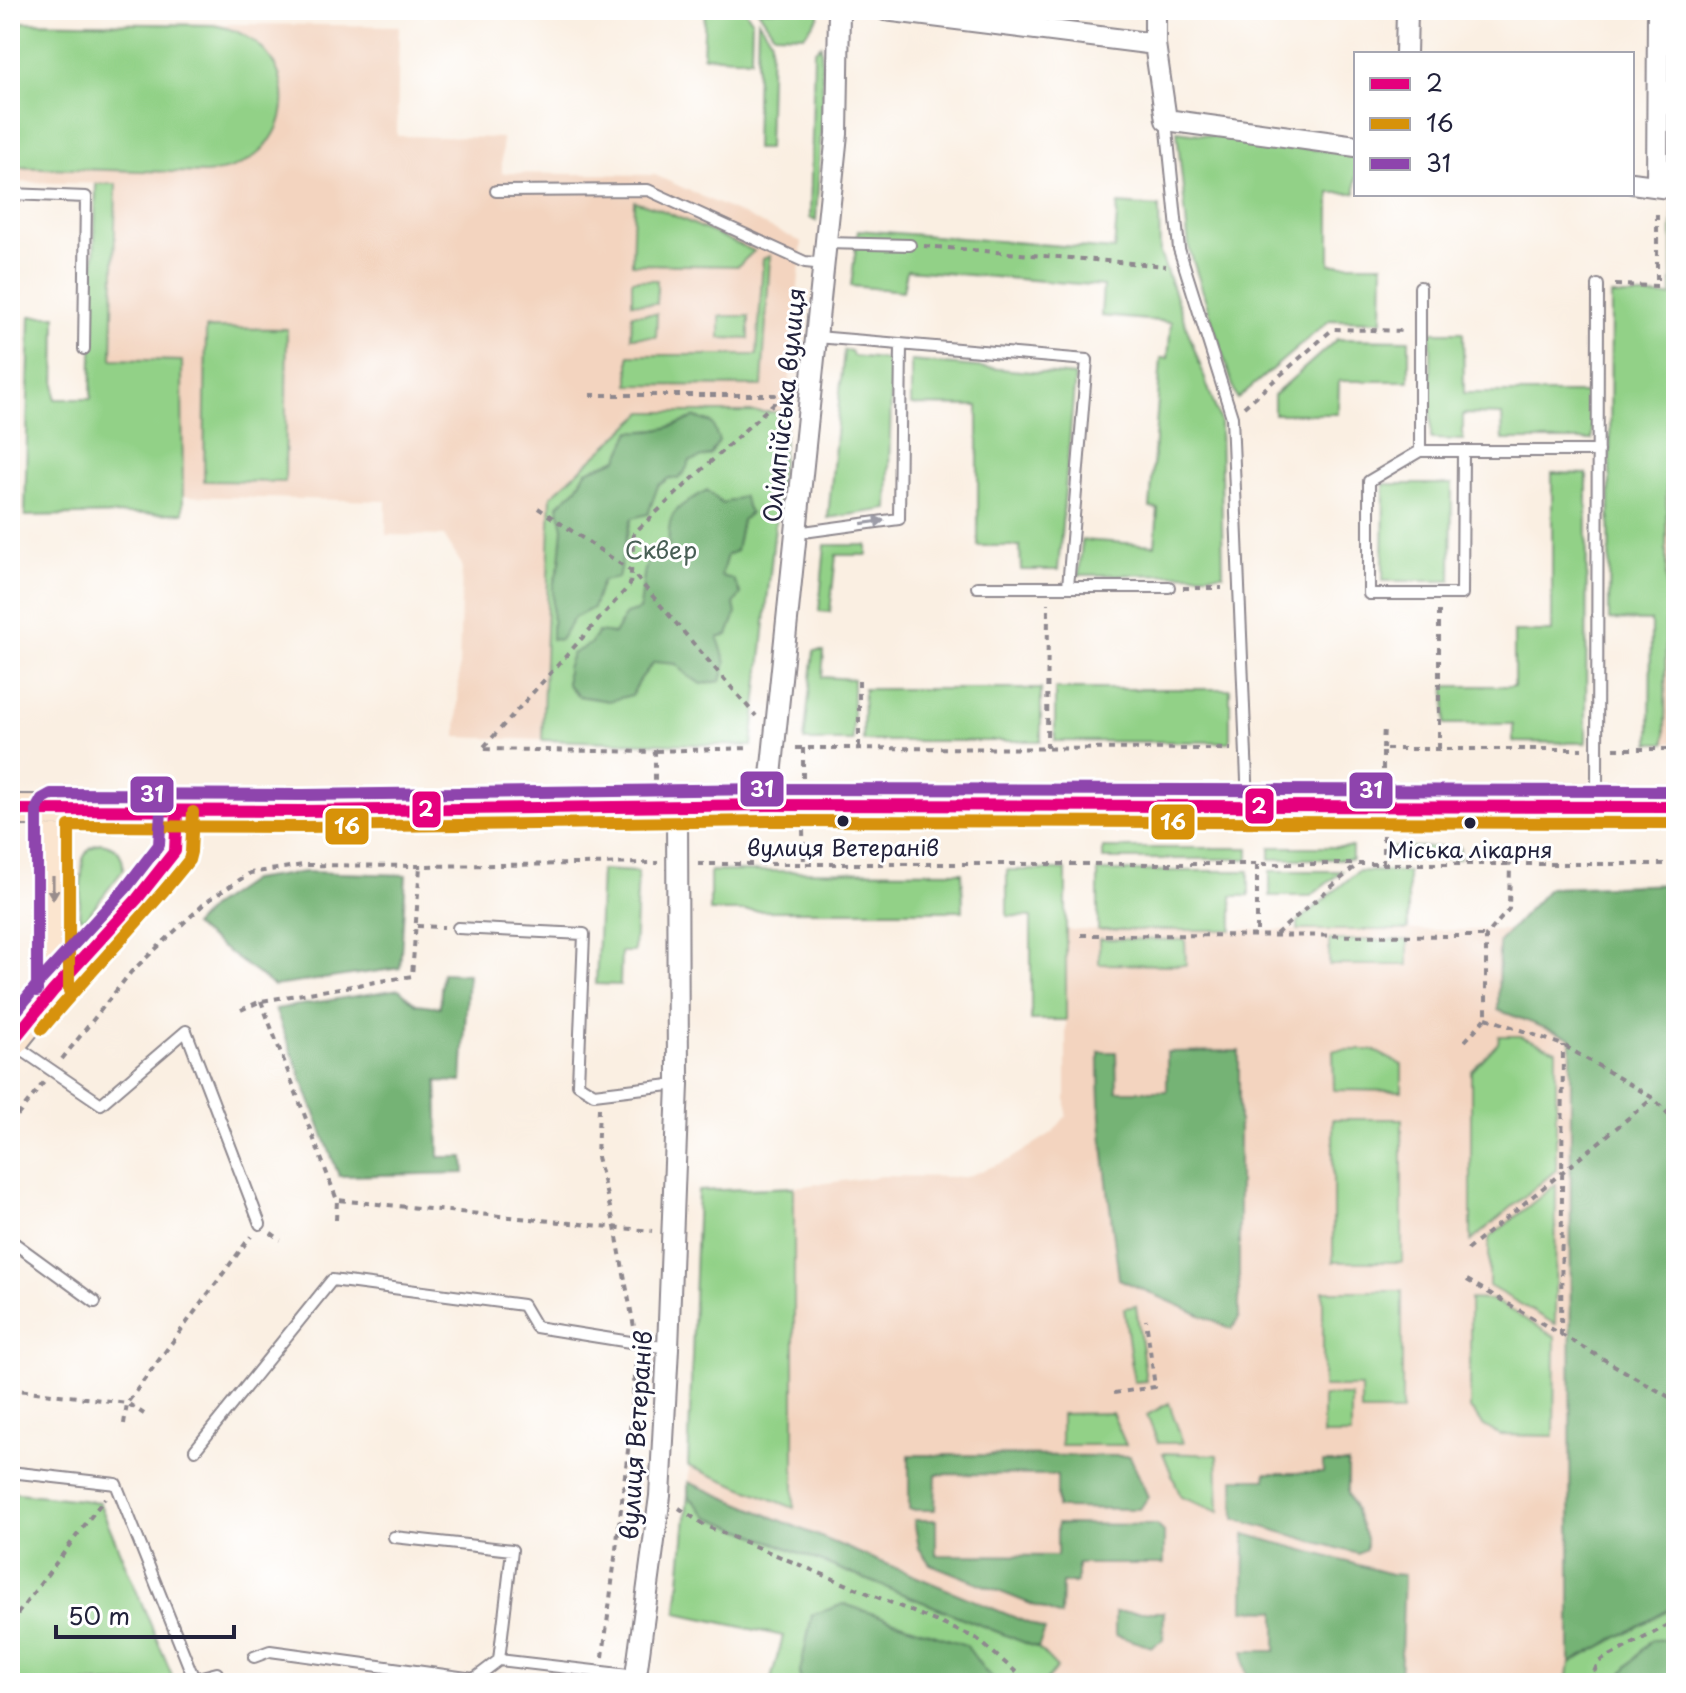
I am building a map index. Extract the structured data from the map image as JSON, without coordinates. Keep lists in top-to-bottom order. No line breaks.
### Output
{"streets":{"street":["Олімпійська вулиця","вулиця Ветеранів"]},"parks":["Сквер"],"places":["вулиця Ветеранів","Міська лікарня"],"lines":["transit line 31","transit line 2","transit line 16"],"legend":["2","16","31"],"scale_bar":"50 m"}
